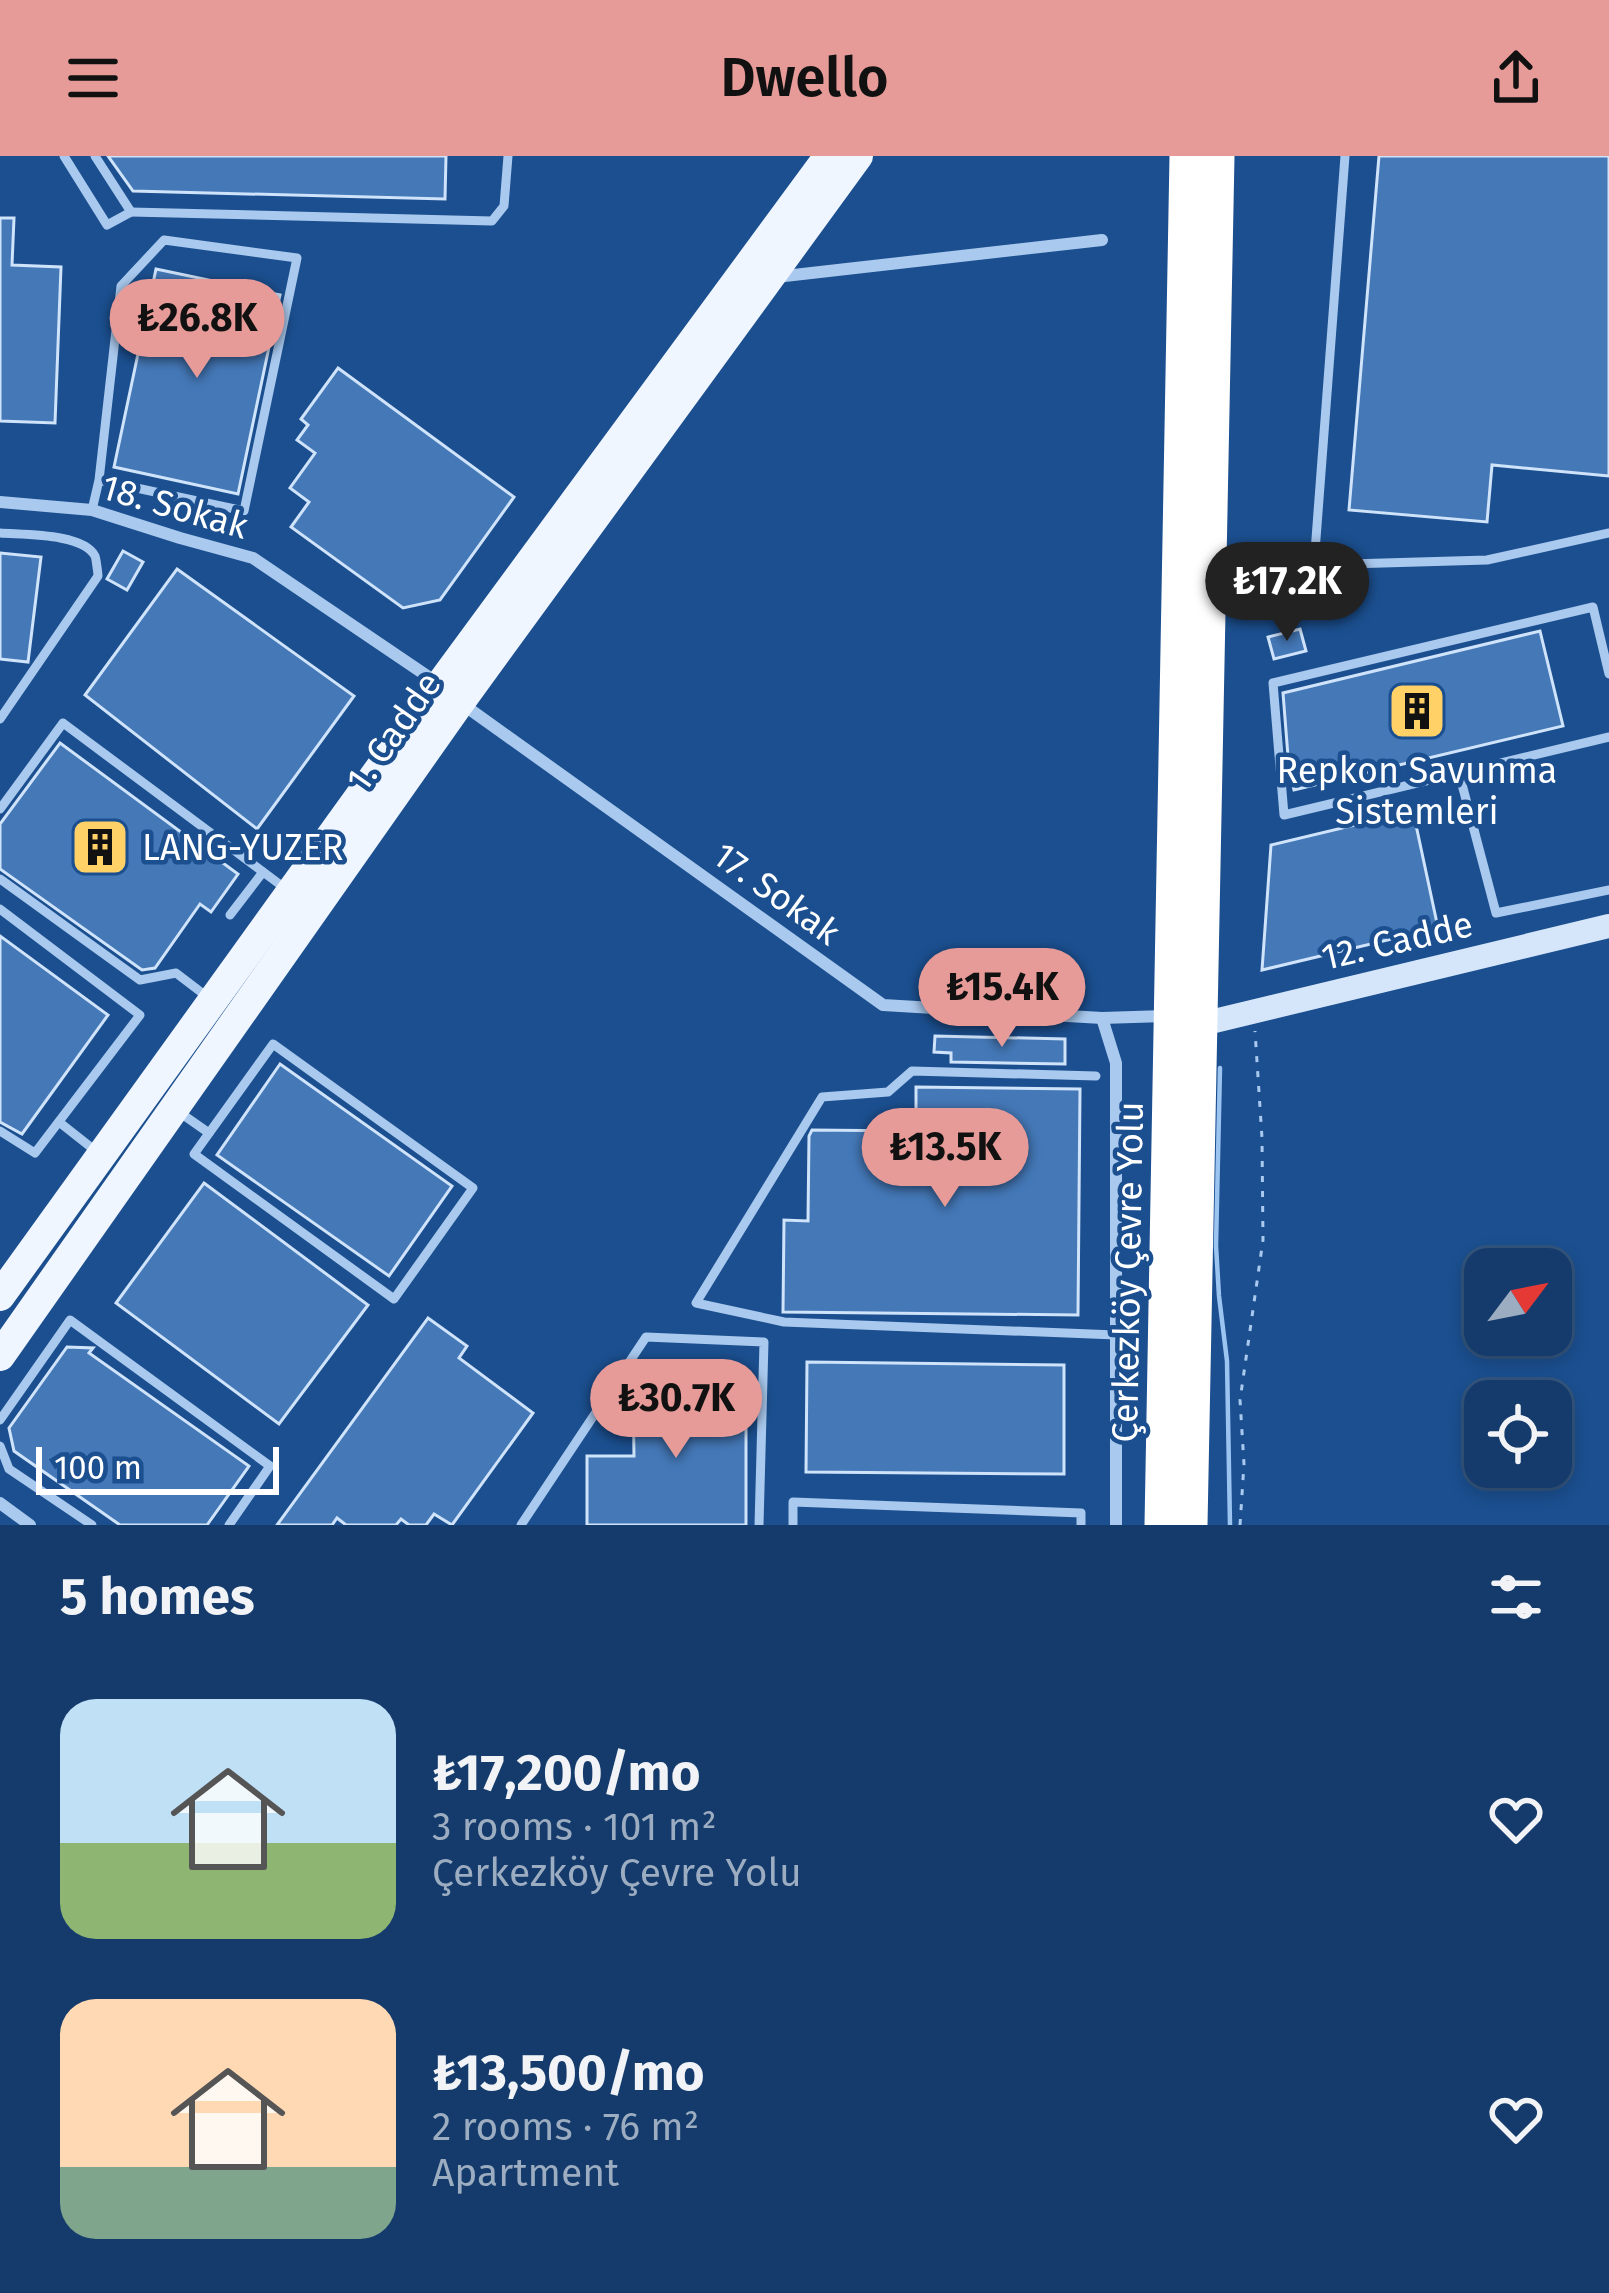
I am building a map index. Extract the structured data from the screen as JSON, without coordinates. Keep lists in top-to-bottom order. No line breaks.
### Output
{"streets":{"highway":["Çerkezköy Çevre Yolu"],"main road":["1. Cadde"],"street":["18. Sokak","17. Sokak","12. Cadde"]},"crossings":[["18. Sokak","1. Cadde"],["18. Sokak","17. Sokak"],["1. Cadde","17. Sokak"],["17. Sokak","12. Cadde"],["17. Sokak","Çerkezköy Çevre Yolu"],["12. Cadde","Çerkezköy Çevre Yolu"]],"places":{"building":["Repkon Savunma Sistemleri","LANG-YUZER"]},"scale_bar":"100 m","north":"top right","page":{"header":"Dwello","price":["₺26.8K","₺17.2K","₺15.4K","₺13.5K","₺30.7K"],"scale":"100 m","heading":"5 homes","list":[{"name":"₺17,200/mo","note":"3 rooms · 101 m² · Çerkezköy Çevre Yolu"},{"name":"₺13,500/mo","note":"2 rooms · 76 m² · Apartment"}]}}
